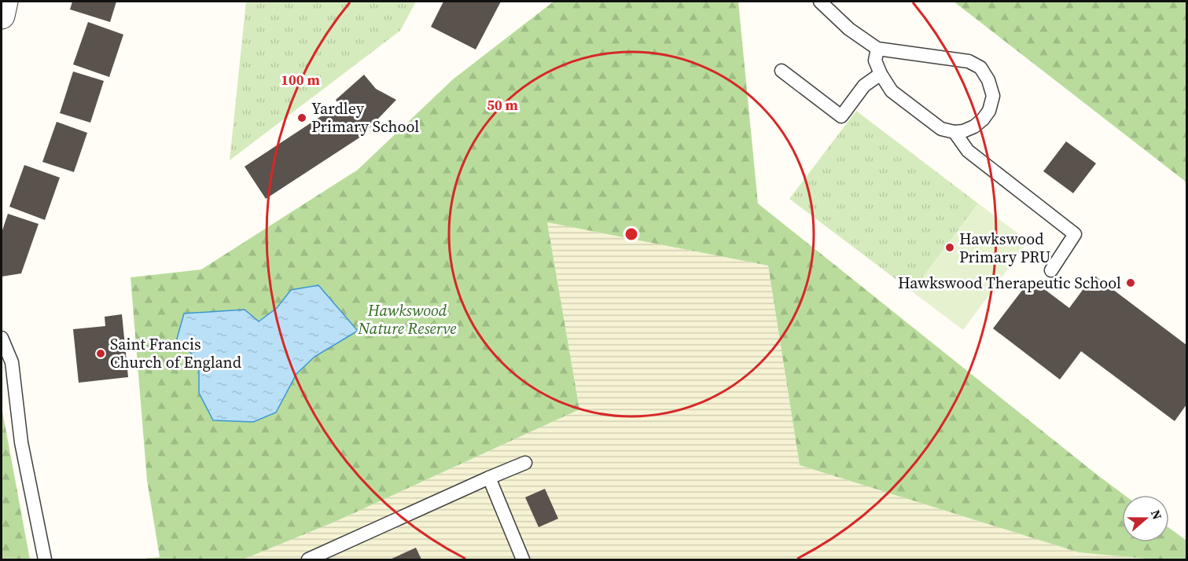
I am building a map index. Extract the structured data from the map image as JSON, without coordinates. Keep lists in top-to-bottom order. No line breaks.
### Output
{"parks":["Hawkswood Nature Reserve"],"places":["Yardley Primary School","Hawkswood Primary PRU","Hawkswood Therapeutic School","Saint Francis Church of England"],"north":"right","rings":["100 m","50 m"]}
